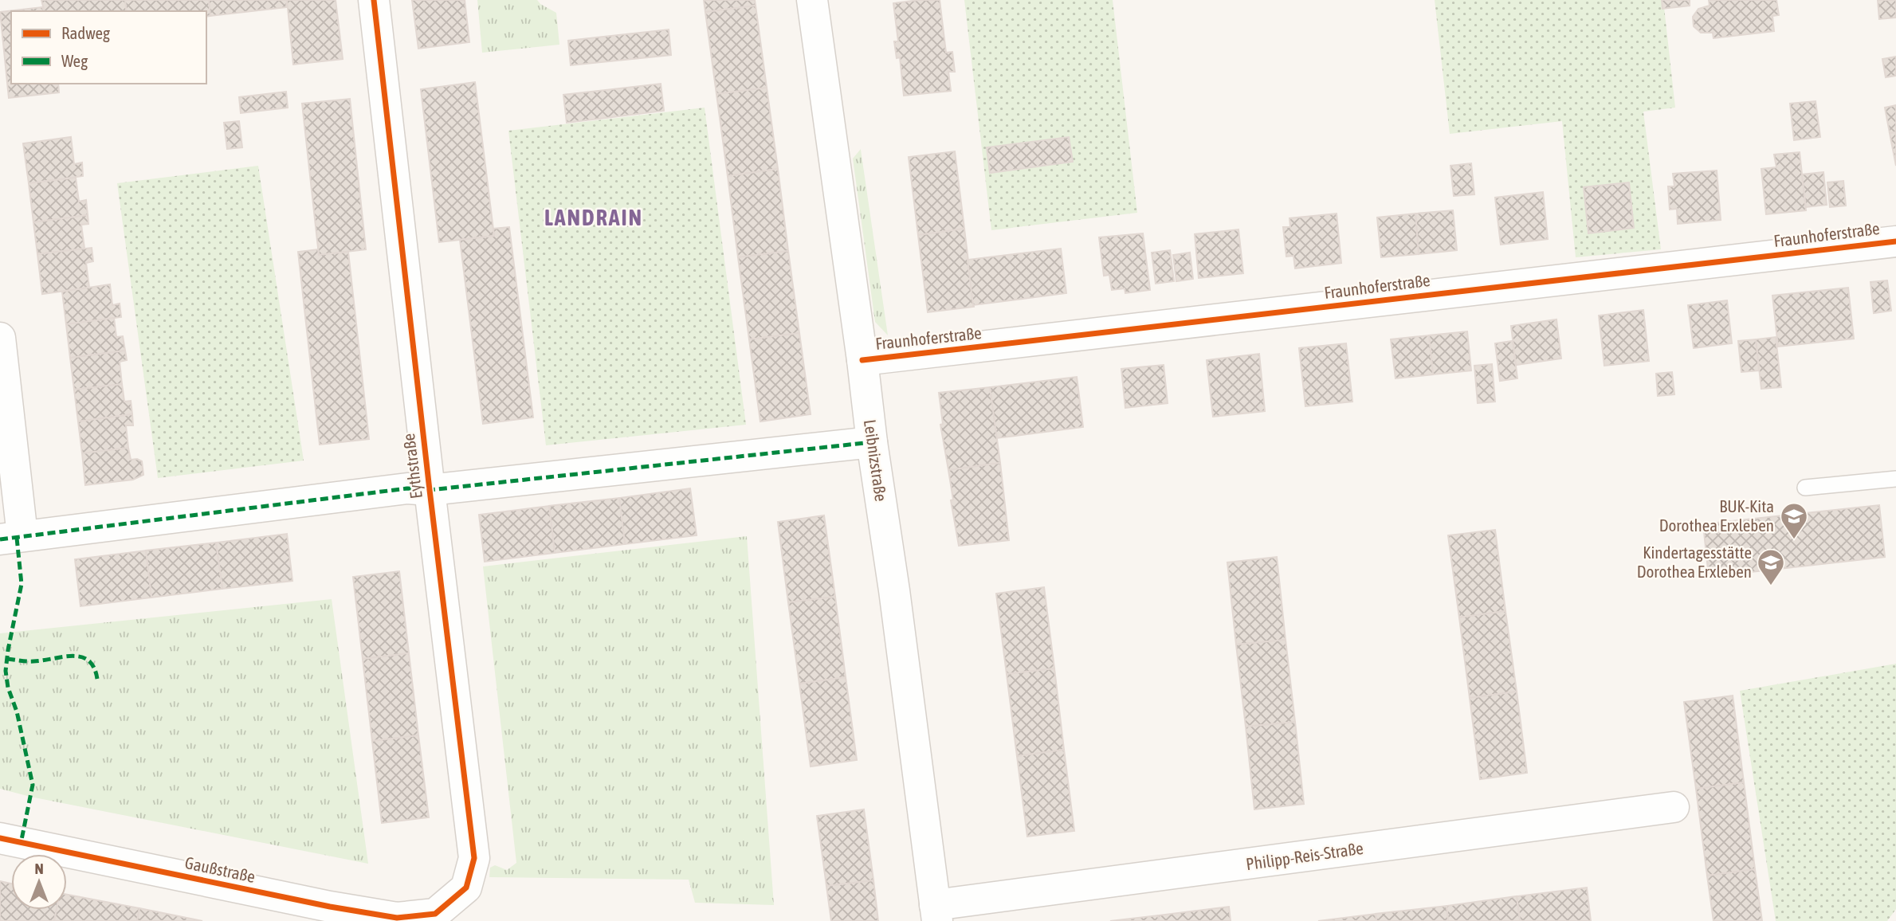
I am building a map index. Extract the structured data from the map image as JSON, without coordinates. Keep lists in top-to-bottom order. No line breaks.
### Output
{"streets":{"street":["Fraunhoferstraße","Leibnizstraße","Eythstraße","Philipp-Reis-Straße","Gaußstraße"]},"crossings":[["Fraunhoferstraße","Leibnizstraße"],["Leibnizstraße","Eythstraße"],["Leibnizstraße","Philipp-Reis-Straße"],["Eythstraße","Gaußstraße"]],"districts":["LANDRAIN"],"places":{"school or university":["BUK-Kita Dorothea Erxleben","Kindertagesstätte Dorothea Erxleben"]},"legend":["Radweg","Weg"],"north":"top"}
